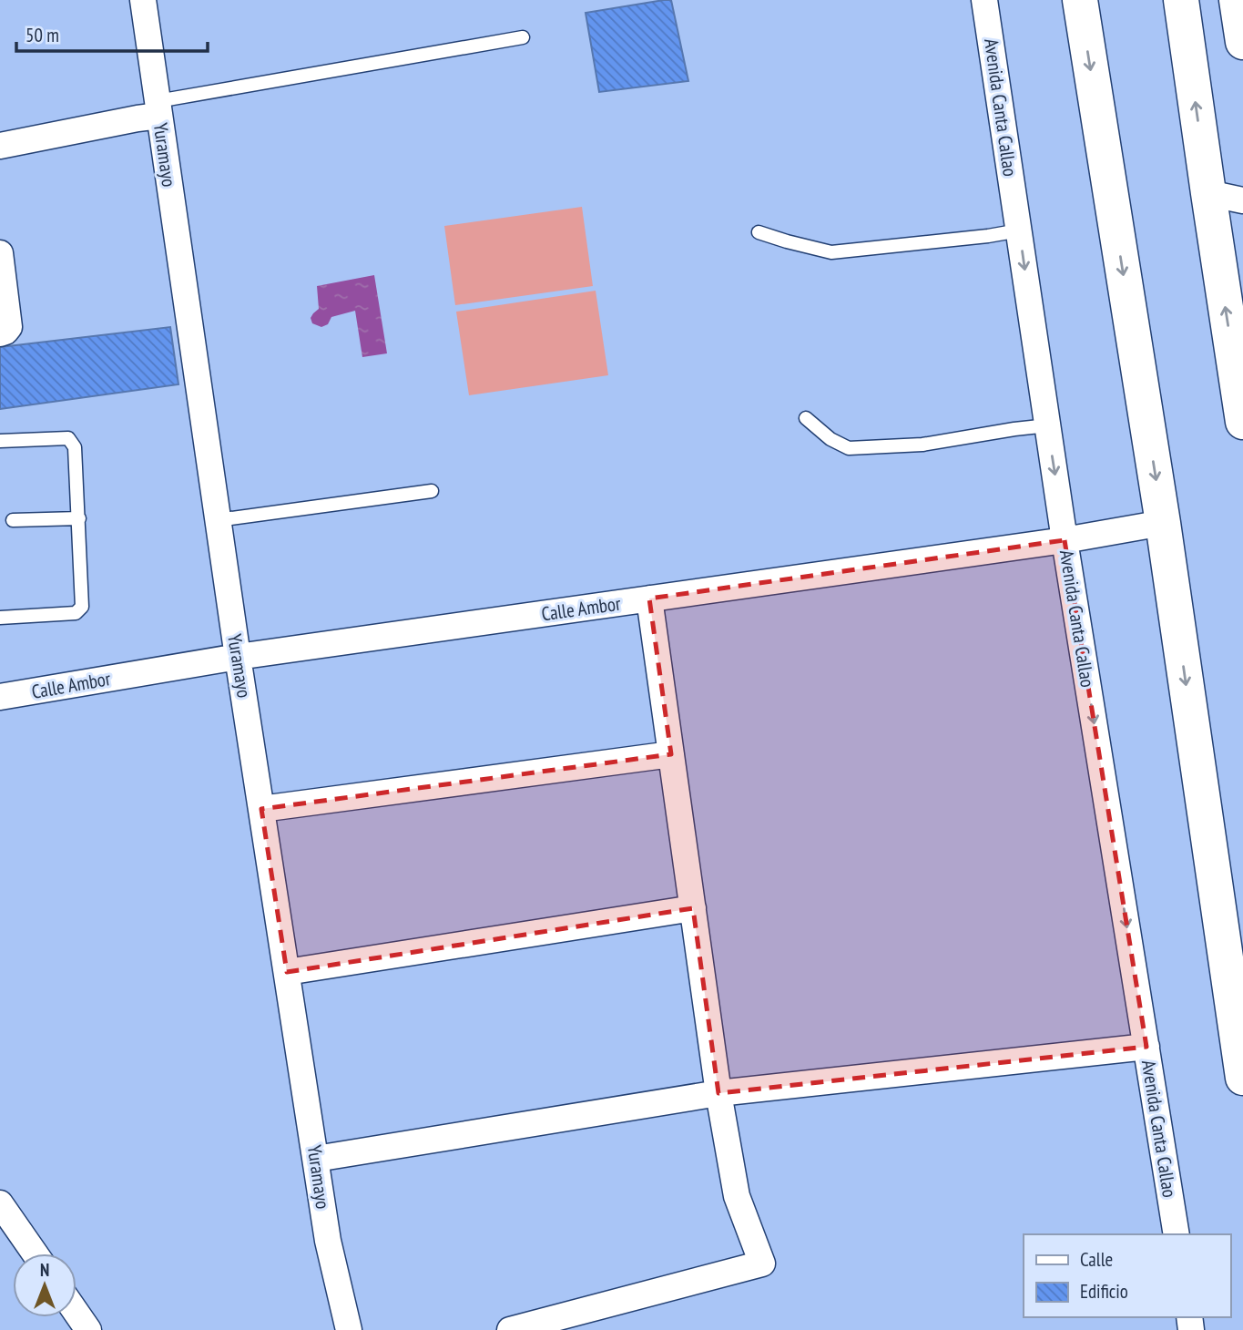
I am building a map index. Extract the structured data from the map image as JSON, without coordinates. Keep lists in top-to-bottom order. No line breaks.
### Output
{"streets":{"street":["Avenida Canta Callao","Yuramayo","Calle Ambor"]},"crossings":[["Avenida Canta Callao","Calle Ambor"],["Yuramayo","Calle Ambor"]],"one_way":["Avenida Canta Callao"],"legend":["Calle","Edificio"],"scale_bar":"50 m","north":"top"}
